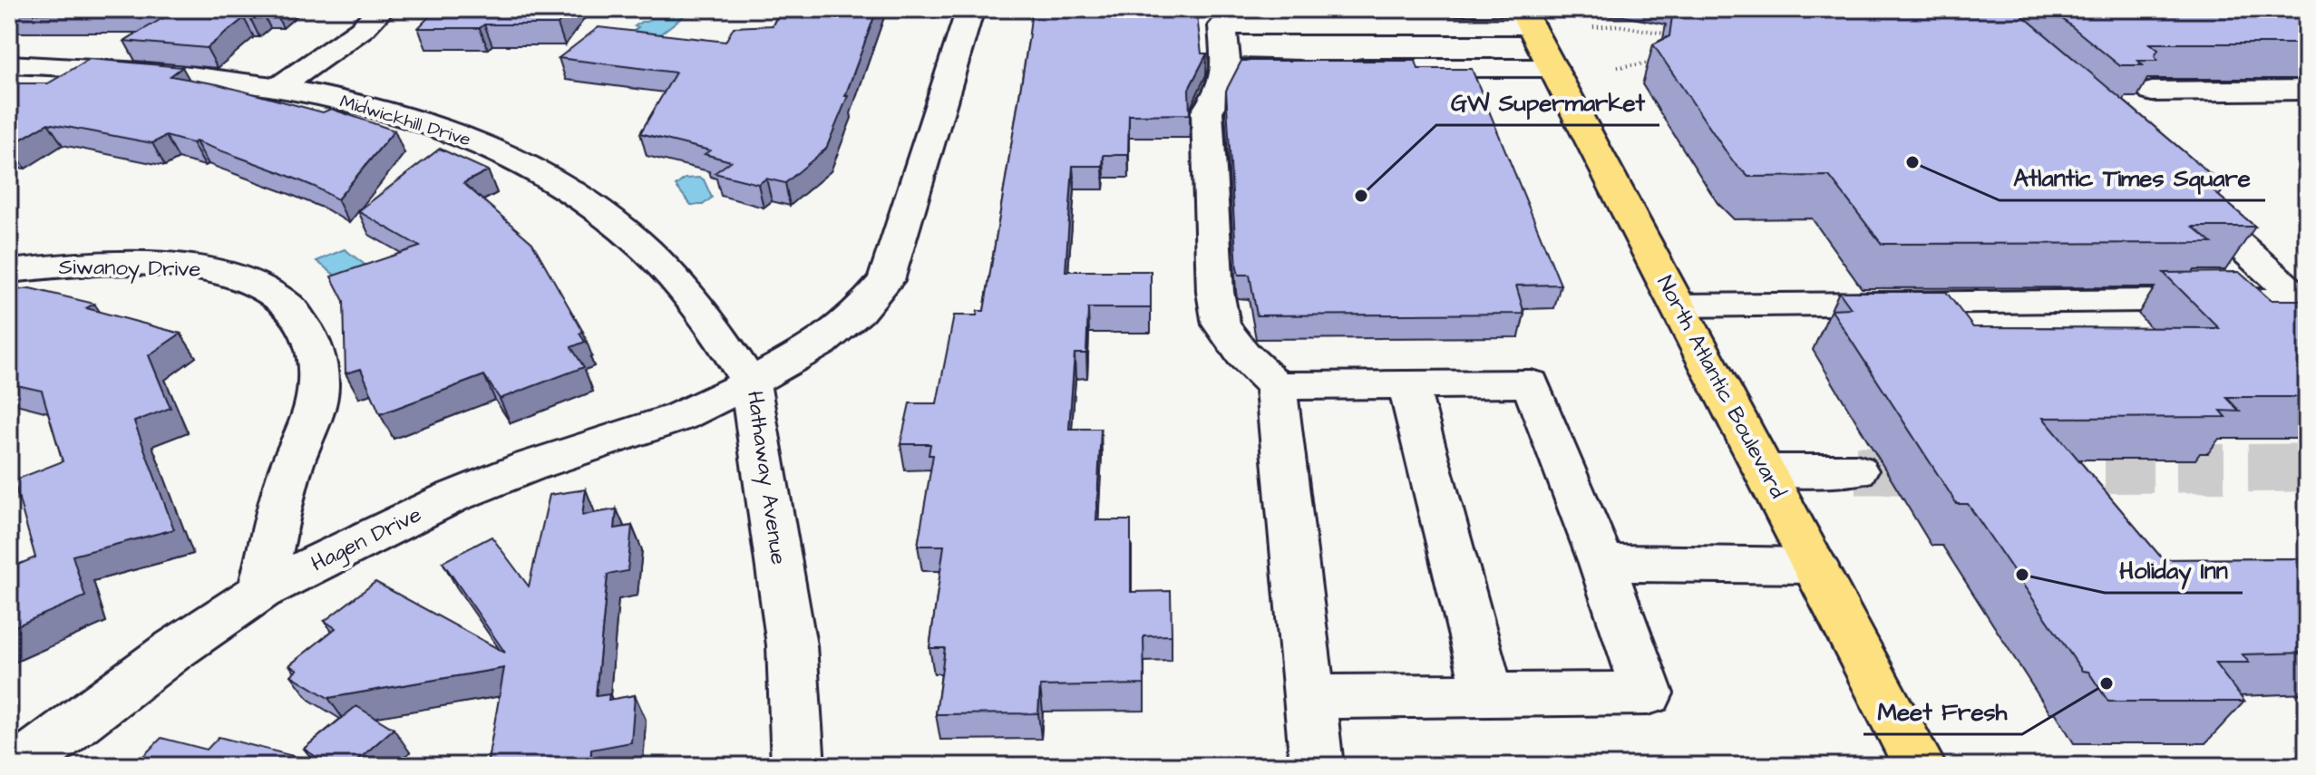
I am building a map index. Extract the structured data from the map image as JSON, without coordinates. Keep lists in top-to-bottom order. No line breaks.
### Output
{"streets":{"main road":["North Atlantic Boulevard"],"street":["Midwickhill Drive","Siwanoy Drive","Hathaway Avenue","Hagen Drive"]},"crossings":[["Midwickhill Drive","Hathaway Avenue"],["Midwickhill Drive","Hagen Drive"],["Siwanoy Drive","Hagen Drive"],["Hathaway Avenue","Hagen Drive"]],"places":["Atlantic Times Square","GW Supermarket","Holiday Inn","Meet Fresh"]}
